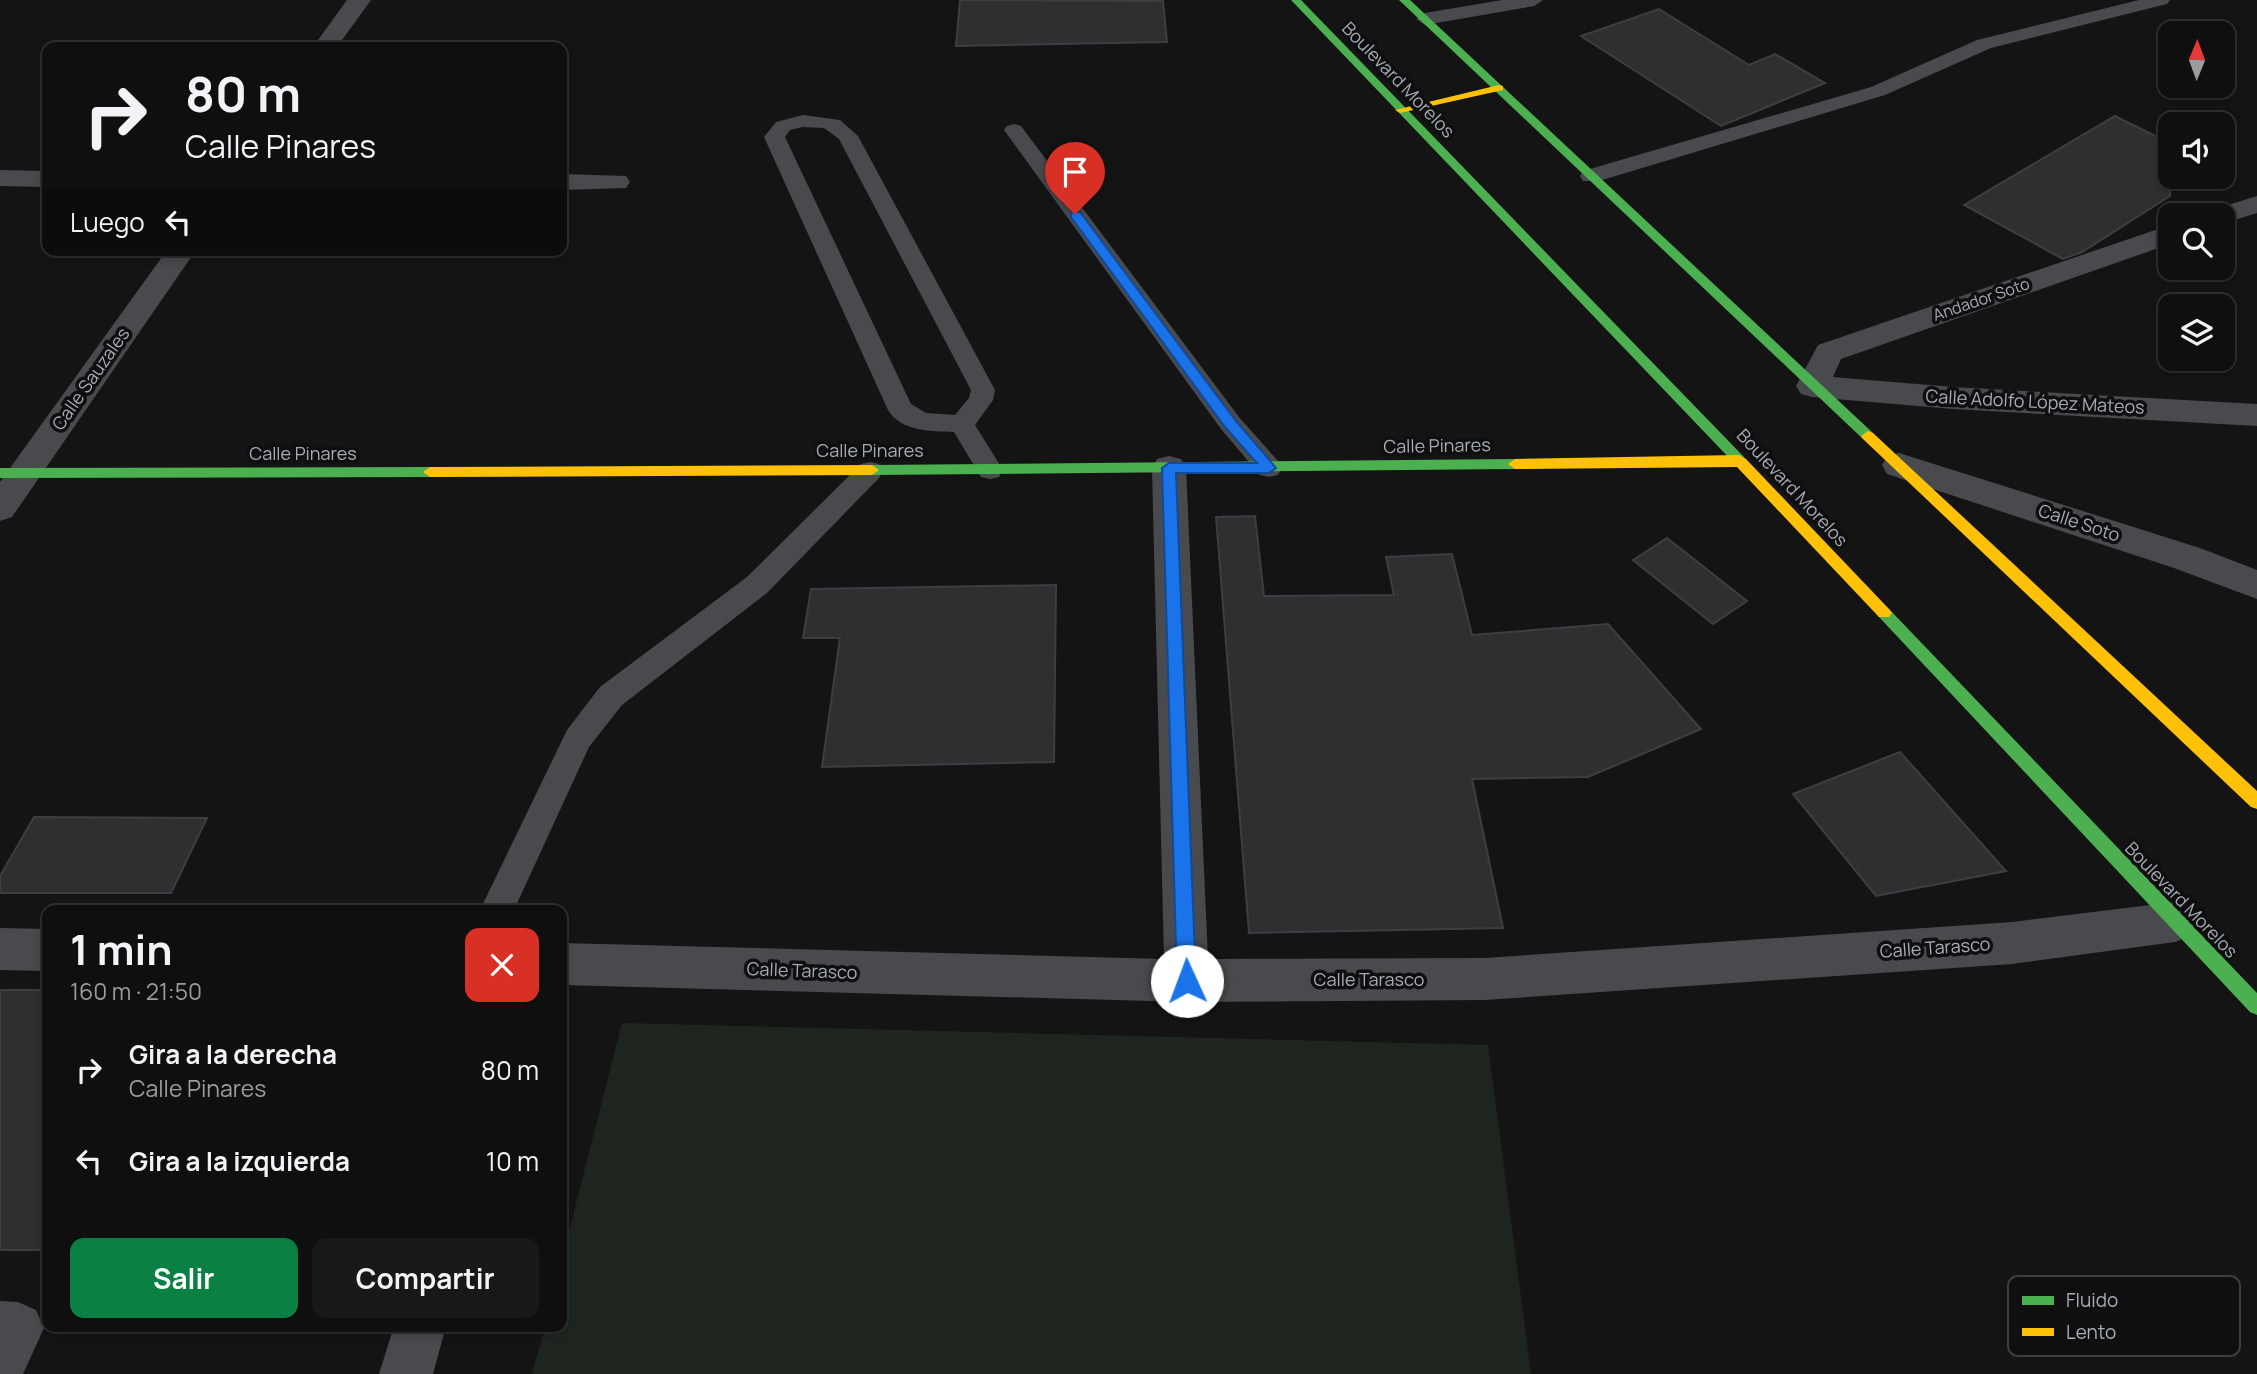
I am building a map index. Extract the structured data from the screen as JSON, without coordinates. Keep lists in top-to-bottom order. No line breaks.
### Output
{"streets":{"main road":["Boulevard Morelos","Calle Pinares"],"street":["Andador Soto","Calle Sauzales","Calle Adolfo López Mateos","Calle Soto","Calle Tarasco"]},"crossings":[["Boulevard Morelos","Calle Pinares"],["Boulevard Morelos","Calle Tarasco"],["Andador Soto","Calle Adolfo López Mateos"],["Calle Sauzales","Calle Pinares"]],"legend":["Fluido","Lento"],"north":"top","page":{"turn":["80 m","Calle Pinares"],"then":"Luego","heading":["1 min","160 m · 21:50"],"list":[{"name":"Gira a la derecha","note":"Calle Pinares","value":"80 m"},{"name":"Gira a la izquierda","value":"10 m"}],"buttons":["Salir","Compartir"]}}
